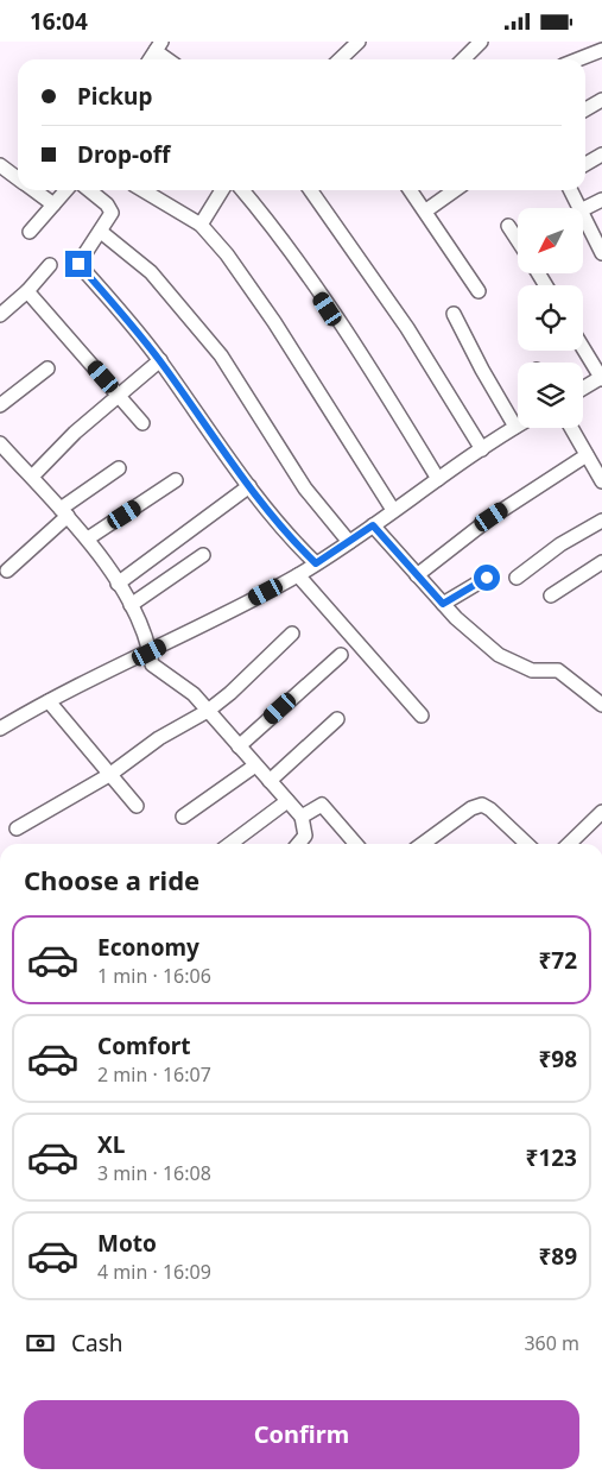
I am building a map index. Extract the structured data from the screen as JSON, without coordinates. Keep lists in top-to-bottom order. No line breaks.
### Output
{"north":"bottom left","page":{"status":"16:04","banner":["Pickup","Drop-off"],"heading":"Choose a ride","list":[{"name":"Economy","note":"1 min · 16:06","value":"₹72"},{"name":"Comfort","note":"2 min · 16:07","value":"₹98"},{"name":"XL","note":"3 min · 16:08","value":"₹123"},{"name":"Moto","note":"4 min · 16:09","value":"₹89"}],"pay":["Cash","360 m"],"buttons":"Confirm"}}
